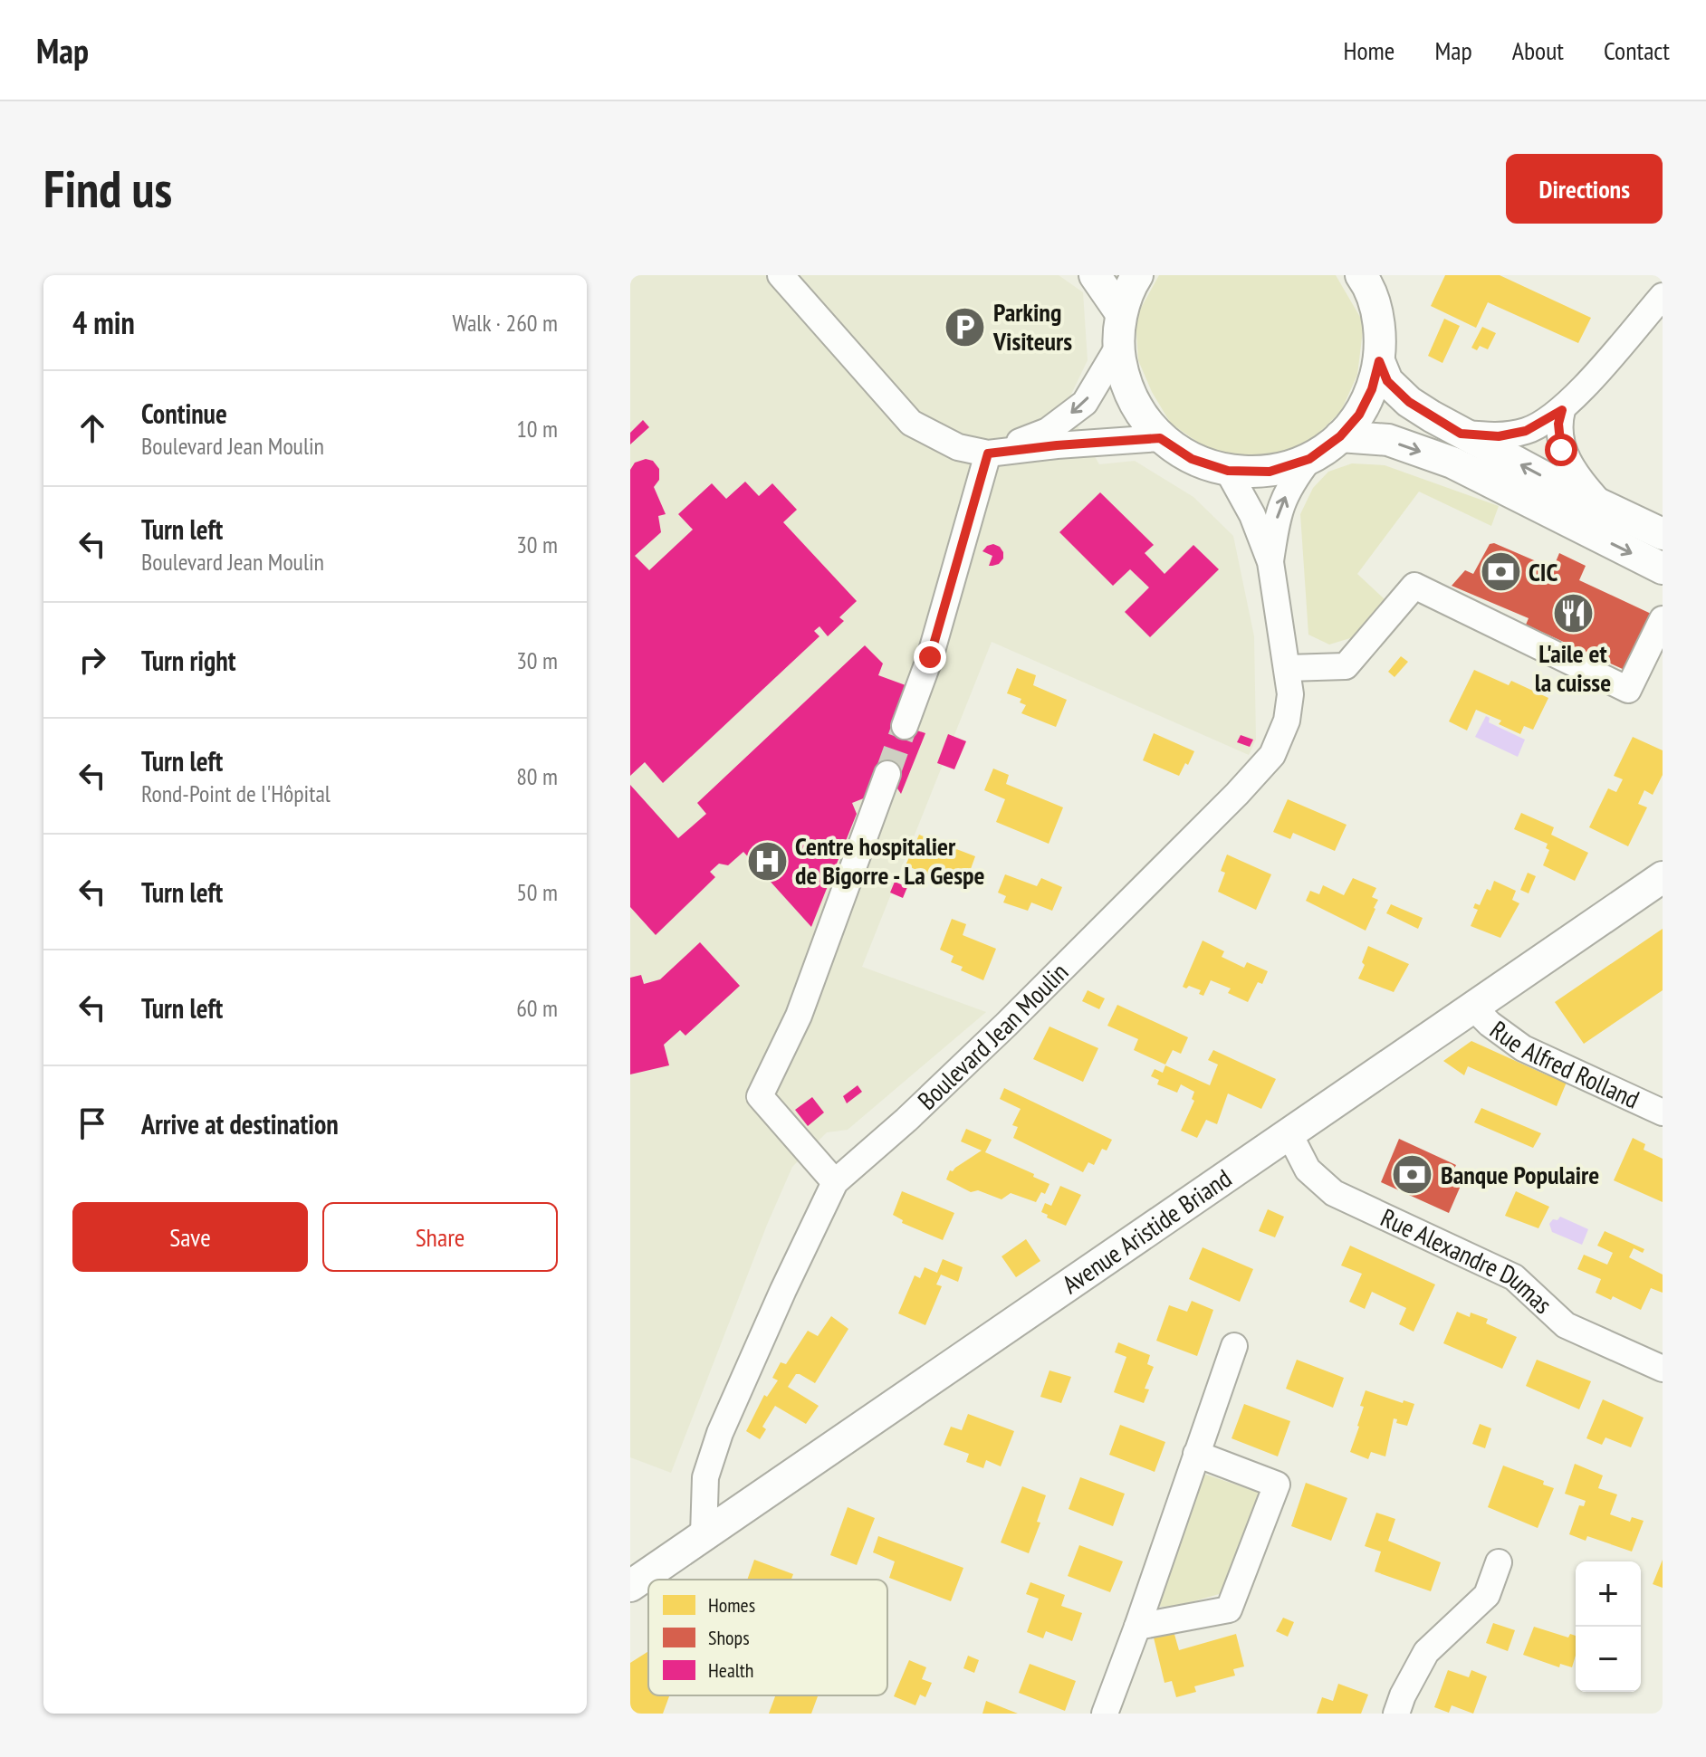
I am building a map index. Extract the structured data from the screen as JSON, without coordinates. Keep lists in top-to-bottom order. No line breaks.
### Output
{"streets":{"main road":["Avenue Aristide Briand"],"street":["Boulevard Jean Moulin","Rue Alfred Rolland","Rue Alexandre Dumas"]},"crossings":[["Boulevard Jean Moulin","Avenue Aristide Briand"],["Rue Alfred Rolland","Avenue Aristide Briand"],["Avenue Aristide Briand","Rue Alexandre Dumas"]],"places":{"parking":["Parking Visiteurs"],"bank":["CIC","Banque Populaire"],"restaurant":["L'aile et la cuisse"],"hospital":["Centre hospitalier de Bigorre - La Gespe"]},"legend":["Homes","Shops","Health"],"page":{"header":"Map","nav":["Home","Map","About","Contact"],"buttons":["Directions",["Save","Share"]],"title":"Find us","heading":["4 min","Walk · 260 m"],"list":[["Continue","Boulevard Jean Moulin","10 m"],["Turn left","Boulevard Jean Moulin","30 m"],["Turn right","30 m"],["Turn left","Rond-Point de l'Hôpital","80 m"],["Turn left","50 m"],["Turn left","60 m"],"Arrive at destination"],"map_buttons":["+","−"]}}
